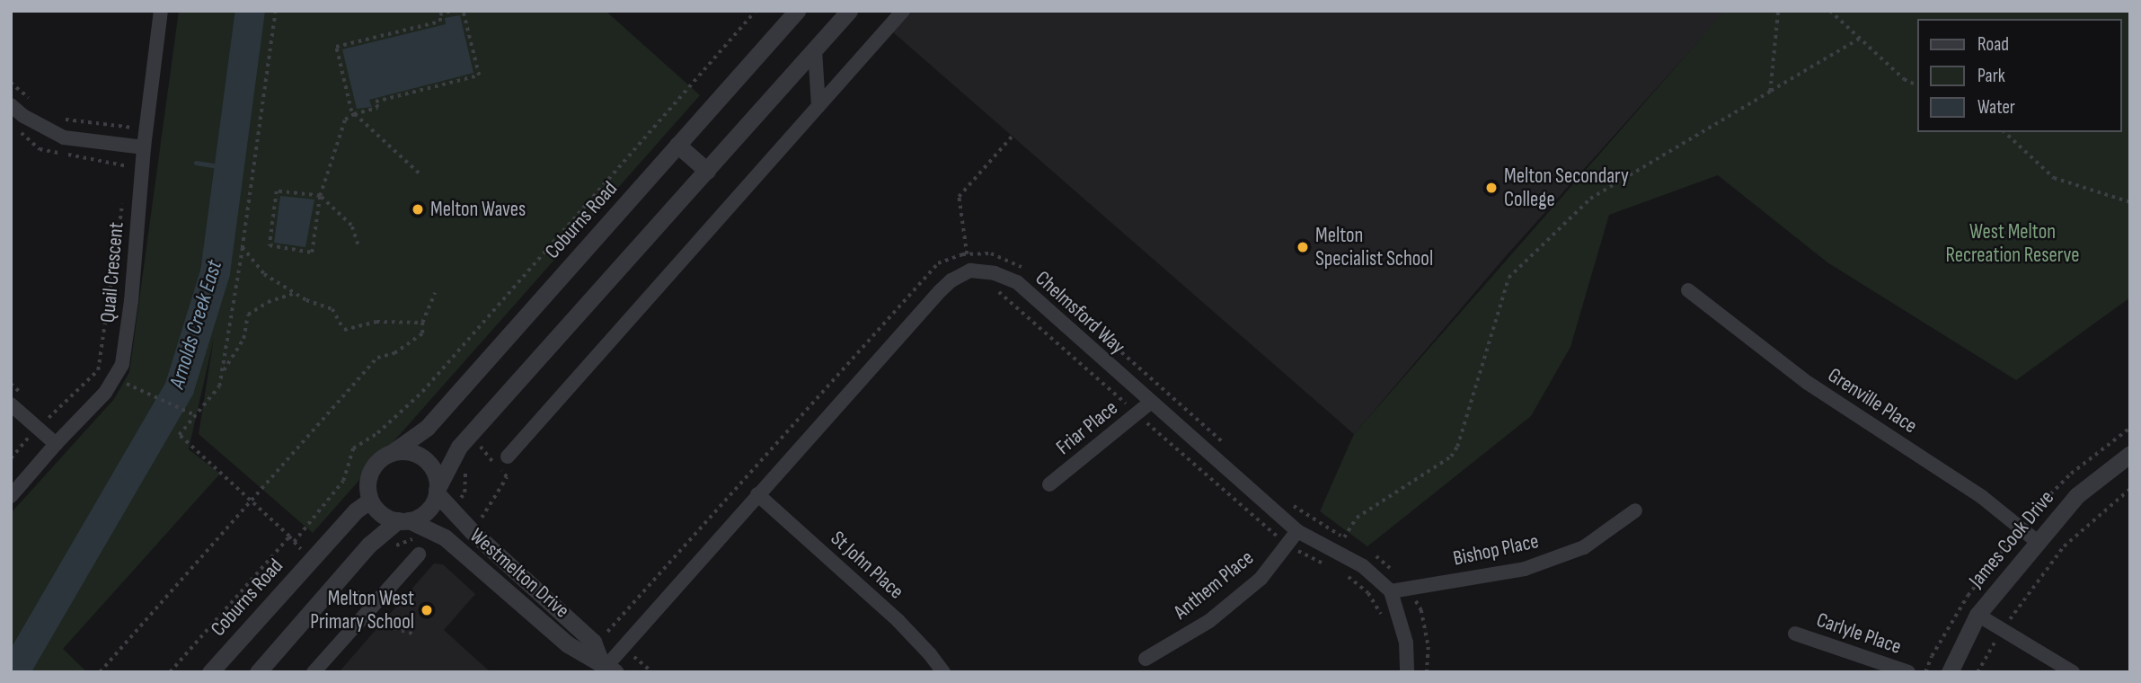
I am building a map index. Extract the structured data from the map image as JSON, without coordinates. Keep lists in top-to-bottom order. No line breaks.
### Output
{"streets":{"street":["Coburns Road","Quail Crescent","Chelmsford Way","Grenville Place","Friar Place","James Cook Drive","Bishop Place","St John Place","Westmelton Drive","Anthem Place","Carlyle Place"]},"crossings":[["Coburns Road","Westmelton Drive"],["Chelmsford Way","Friar Place"],["Chelmsford Way","Bishop Place"],["Chelmsford Way","St John Place"],["Chelmsford Way","Westmelton Drive"],["Chelmsford Way","Anthem Place"],["Grenville Place","James Cook Drive"]],"water":["Arnolds Creek East"],"parks":["West Melton Recreation Reserve"],"places":["Melton Secondary College","Melton Waves","Melton Specialist School","Melton West Primary School"],"legend":["Road","Park","Water"]}
